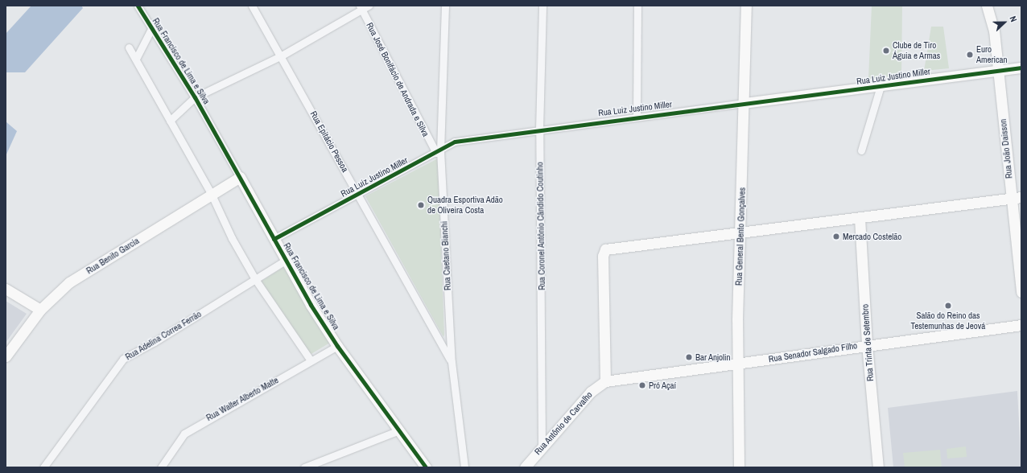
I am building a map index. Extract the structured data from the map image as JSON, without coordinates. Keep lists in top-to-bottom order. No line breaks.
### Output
{"streets":{"street":["Rua Francisco de Lima e Silva","Rua Luiz Justino Miller","Rua José Bonifácio de Andrada e Silva","Rua Epitácio Pessoa","Rua João Daisson","Rua Coronel Antônio Cândido Coutinho","Rua General Bento Gonçalves","Rua Benito Garcia","Rua Caetano Bianchi","Rua Adelina Correa Ferrão","Rua Trinta de Setembro","Rua Senador Salgado Filho","Rua Walter Alberto Matte","Rua Antônio de Carvalho"]},"crossings":[["Rua Francisco de Lima e Silva","Rua Luiz Justino Miller"],["Rua Francisco de Lima e Silva","Rua Benito Garcia"],["Rua Francisco de Lima e Silva","Rua Adelina Correa Ferrão"],["Rua Francisco de Lima e Silva","Rua Walter Alberto Matte"],["Rua Luiz Justino Miller","Rua José Bonifácio de Andrada e Silva"],["Rua Luiz Justino Miller","Rua Epitácio Pessoa"],["Rua Luiz Justino Miller","Rua João Daisson"],["Rua Luiz Justino Miller","Rua Coronel Antônio Cândido Coutinho"],["Rua Luiz Justino Miller","Rua General Bento Gonçalves"],["Rua Luiz Justino Miller","Rua Caetano Bianchi"],["Rua José Bonifácio de Andrada e Silva","Rua Caetano Bianchi"],["Rua Epitácio Pessoa","Rua Caetano Bianchi"],["Rua Coronel Antônio Cândido Coutinho","Rua Antônio de Carvalho"],["Rua General Bento Gonçalves","Rua Senador Salgado Filho"],["Rua Trinta de Setembro","Rua Senador Salgado Filho"],["Rua Senador Salgado Filho","Rua Antônio de Carvalho"]],"places":["Clube de Tiro Águia e Armas","Euro American","Quadra Esportiva Adão de Oliveira Costa","Mercado Costelão","Salão do Reino das Testemunhas de Jeová","Bar Anjolin","Pró Açaí"],"north":"right"}
